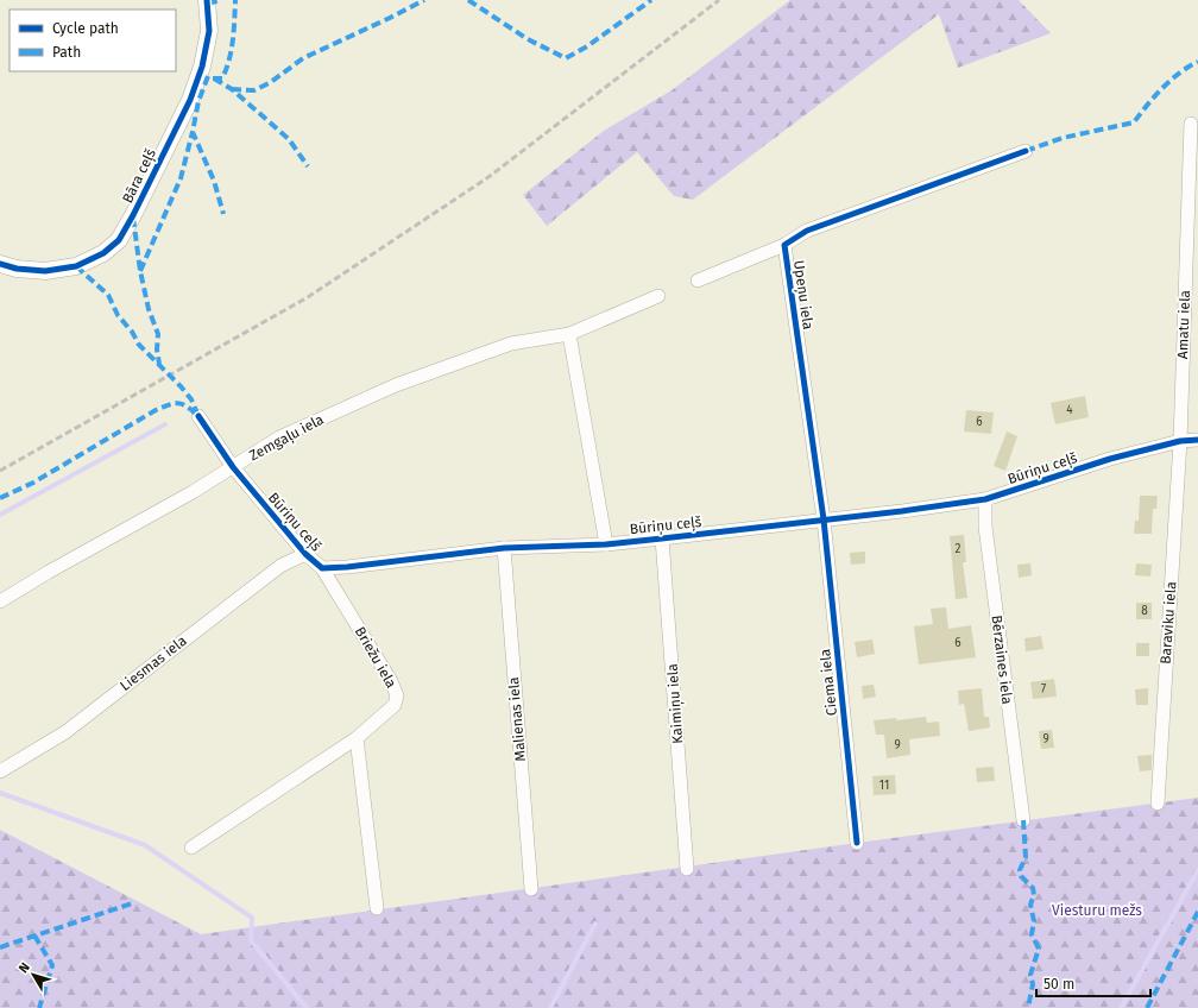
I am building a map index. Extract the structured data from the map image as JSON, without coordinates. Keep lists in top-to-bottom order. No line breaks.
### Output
{"streets":{"street":["Bāra ceļš","Upeņu iela","Amatu iela","Zemgaļu iela","Būriņu ceļš","Baraviku iela","Briežu iela","Bērzaines iela","Liesmas iela","Ciema iela","Kaimiņu iela","Malienas iela"]},"crossings":[["Upeņu iela","Būriņu ceļš"],["Upeņu iela","Ciema iela"],["Amatu iela","Būriņu ceļš"],["Amatu iela","Baraviku iela"],["Zemgaļu iela","Būriņu ceļš"],["Būriņu ceļš","Baraviku iela"],["Būriņu ceļš","Briežu iela"],["Būriņu ceļš","Bērzaines iela"],["Būriņu ceļš","Liesmas iela"],["Būriņu ceļš","Ciema iela"],["Būriņu ceļš","Kaimiņu iela"],["Būriņu ceļš","Malienas iela"]],"parks":["Viesturu mežs"],"house_numbers":["4","6","2","8","6","7","9","9","11"],"legend":["Cycle path","Path"],"scale_bar":"50 m","north":"top left"}
